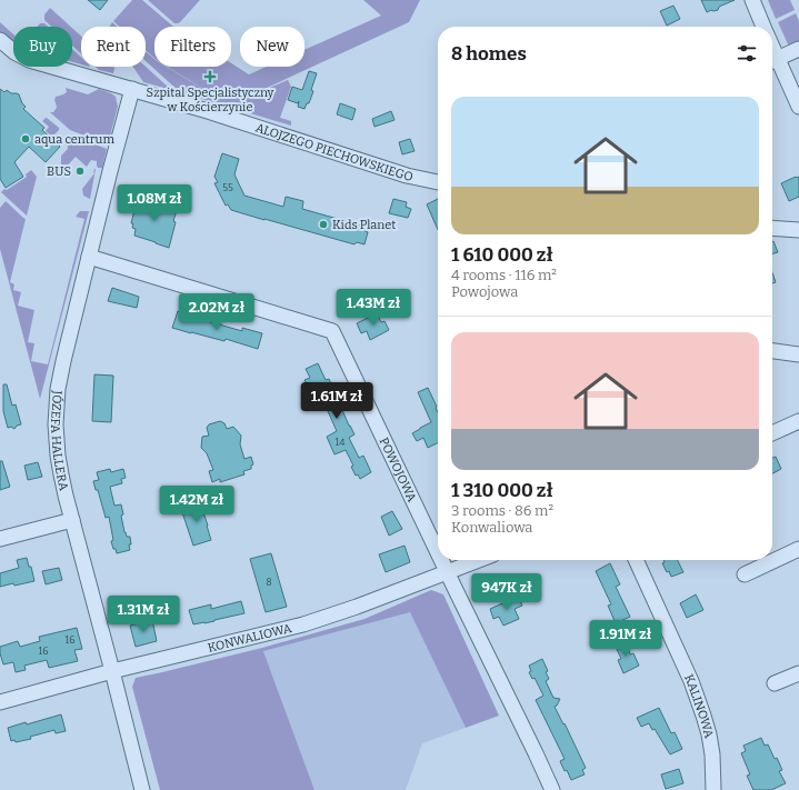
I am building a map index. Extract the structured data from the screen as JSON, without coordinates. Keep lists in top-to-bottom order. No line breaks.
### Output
{"streets":{"street":["ALOJZEGO PIECHOWSKIEGO","JÓZEFA HALLERA","POWOJOWA","KONWALIOWA","KALINOWA"]},"crossings":[["ALOJZEGO PIECHOWSKIEGO","JÓZEFA HALLERA"],["JÓZEFA HALLERA","POWOJOWA"],["JÓZEFA HALLERA","KONWALIOWA"],["POWOJOWA","KONWALIOWA"]],"places":{"health":["Szpital Specjalistyczny w Kościerzynie"],"other":["aqua centrum","BUS","Kids Planet"]},"house_numbers":["55","14","8","16","16"],"page":{"chip":["Buy","Rent","Filters","New"],"heading":"8 homes","list":[{"name":"1 610 000 zł","note":"4 rooms · 116 m² · Powojowa"},{"name":"1 310 000 zł","note":"3 rooms · 86 m² · Konwaliowa"}],"price":["1.08M zł","1.43M zł","2.02M zł","1.61M zł","1.42M zł","947K zł","1.31M zł","1.91M zł"]}}
